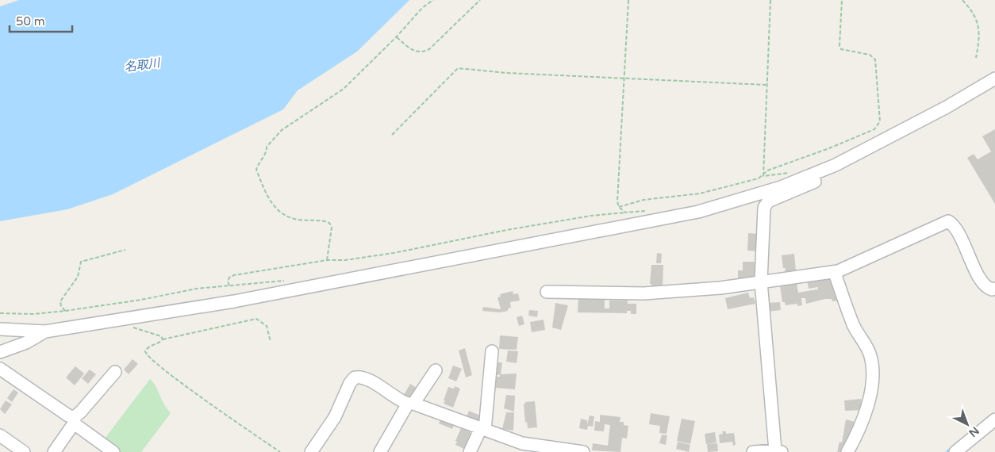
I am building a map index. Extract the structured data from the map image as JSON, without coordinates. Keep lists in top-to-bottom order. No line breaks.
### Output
{"water":["名取川"],"scale_bar":"50 m","north":"bottom right"}
